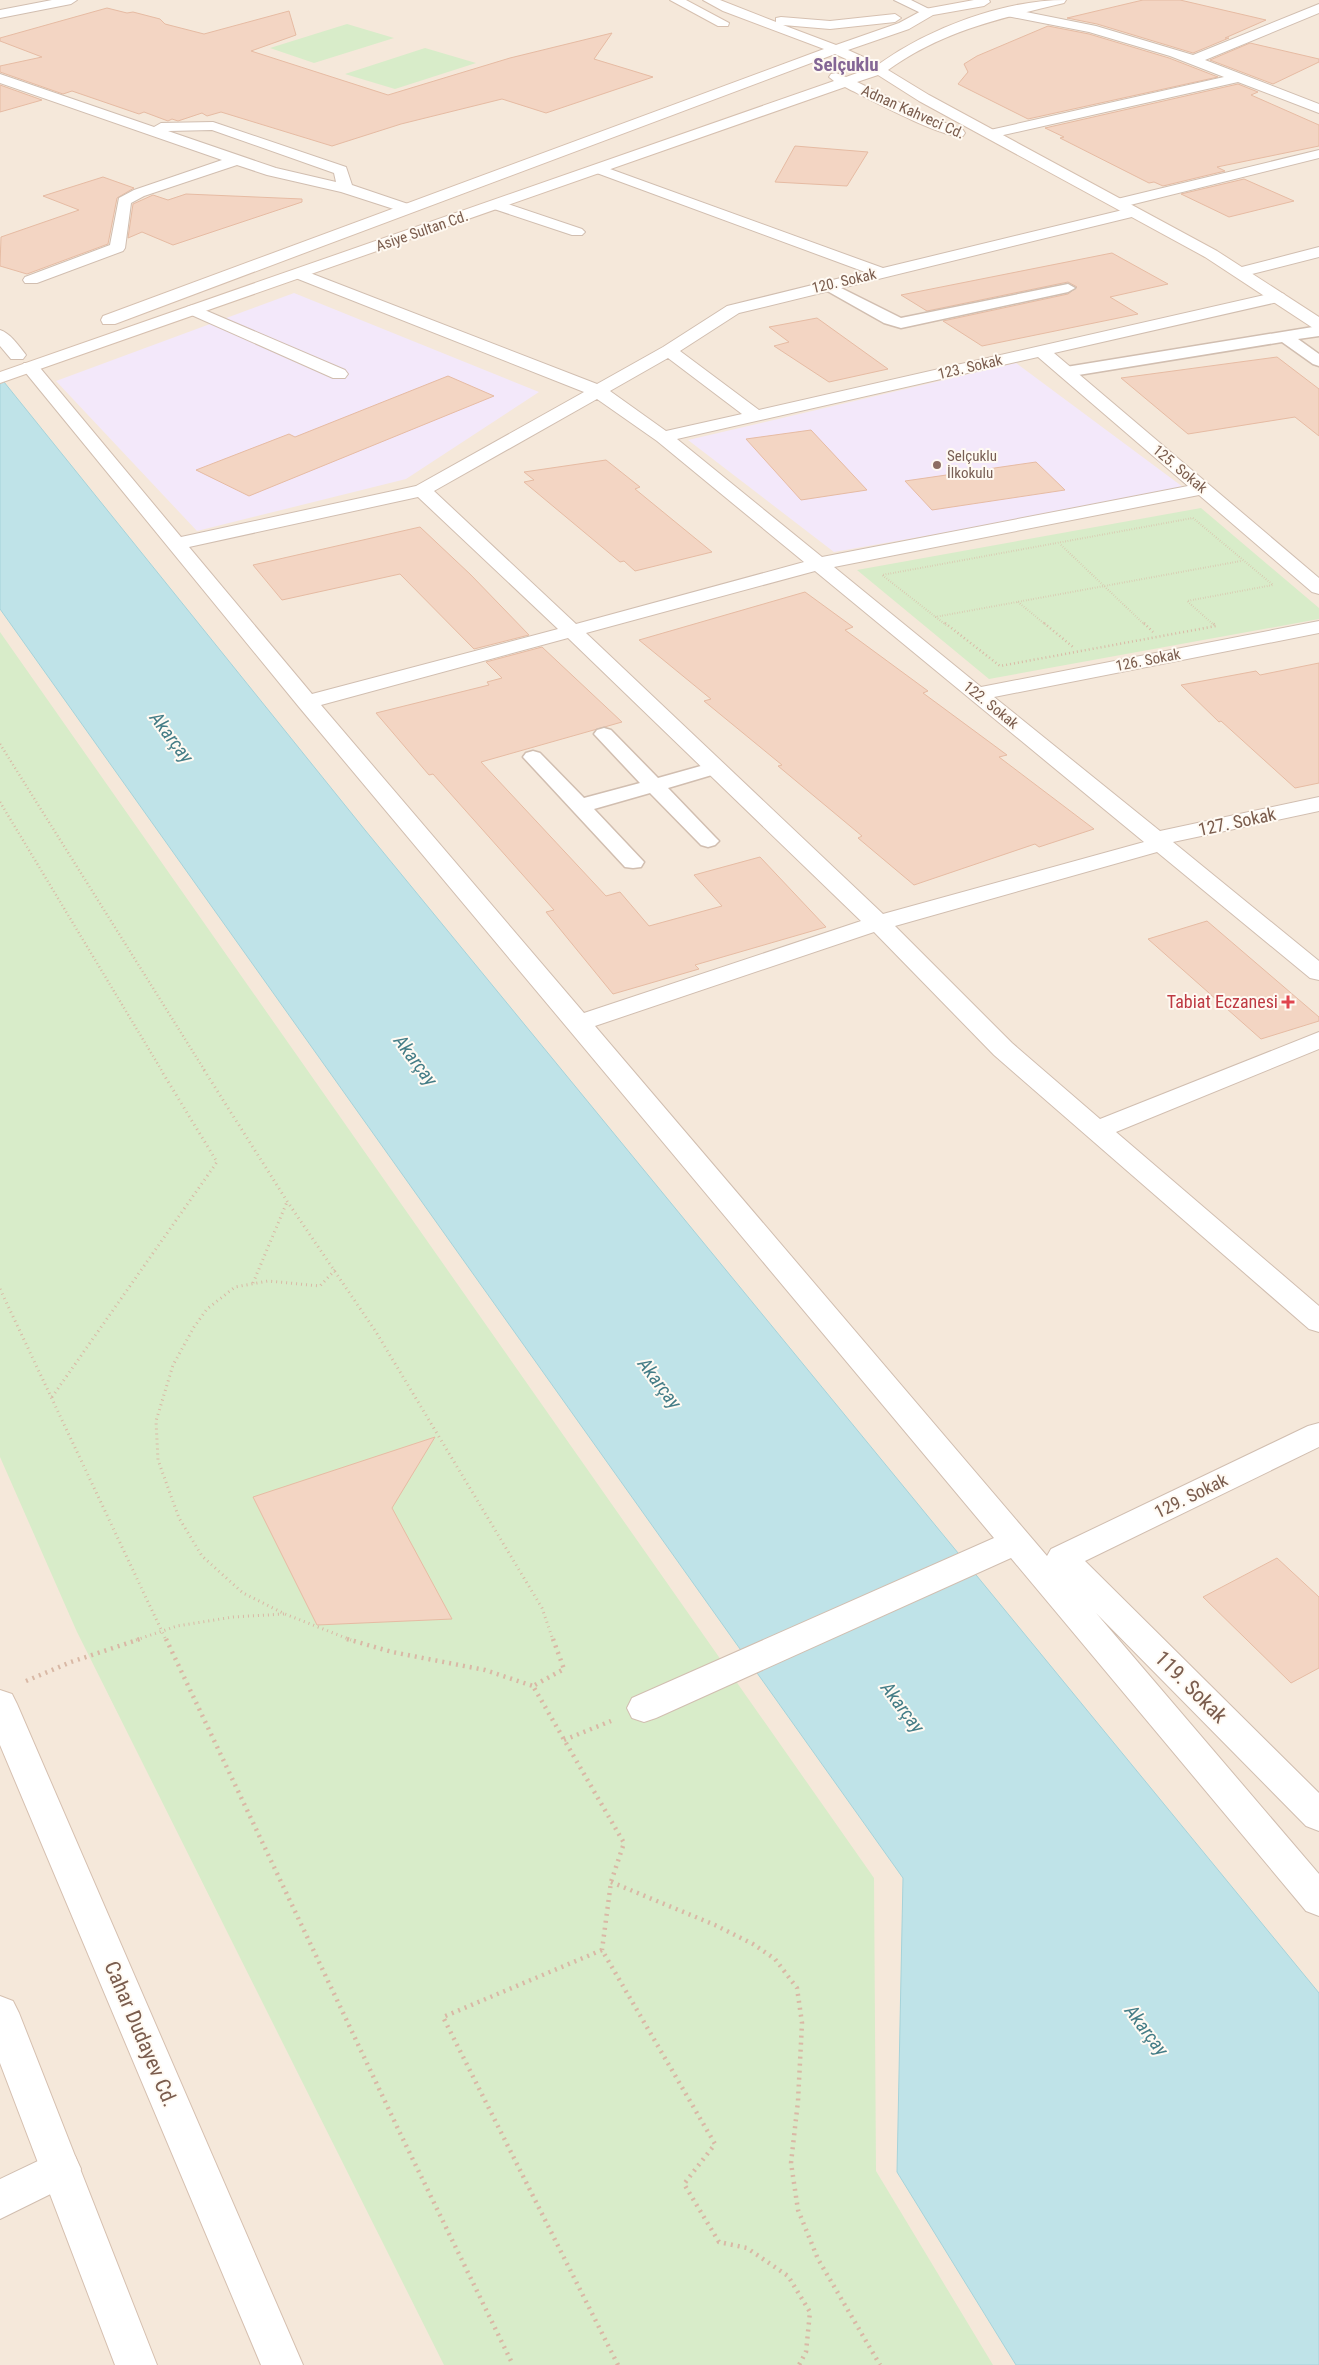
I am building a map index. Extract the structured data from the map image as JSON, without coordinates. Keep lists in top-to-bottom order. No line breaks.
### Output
{"streets":{"street":["Adnan Kahveci Cd.","Asiye Sultan Cd.","120. Sokak","123. Sokak","125. Sokak","126. Sokak","122. Sokak","127. Sokak","129. Sokak","119. Sokak","Cahar Dudayev Cd."]},"crossings":[["Adnan Kahveci Cd.","Asiye Sultan Cd."],["Adnan Kahveci Cd.","120. Sokak"],["Adnan Kahveci Cd.","123. Sokak"],["Asiye Sultan Cd.","122. Sokak"],["120. Sokak","122. Sokak"],["123. Sokak","125. Sokak"],["123. Sokak","122. Sokak"],["126. Sokak","122. Sokak"],["122. Sokak","127. Sokak"],["129. Sokak","119. Sokak"]],"districts":["Selçuklu"],"water":["Akarçay"],"places":{"other":["Selçuklu İlkokulu"],"health":["Tabiat Eczanesi"]}}
